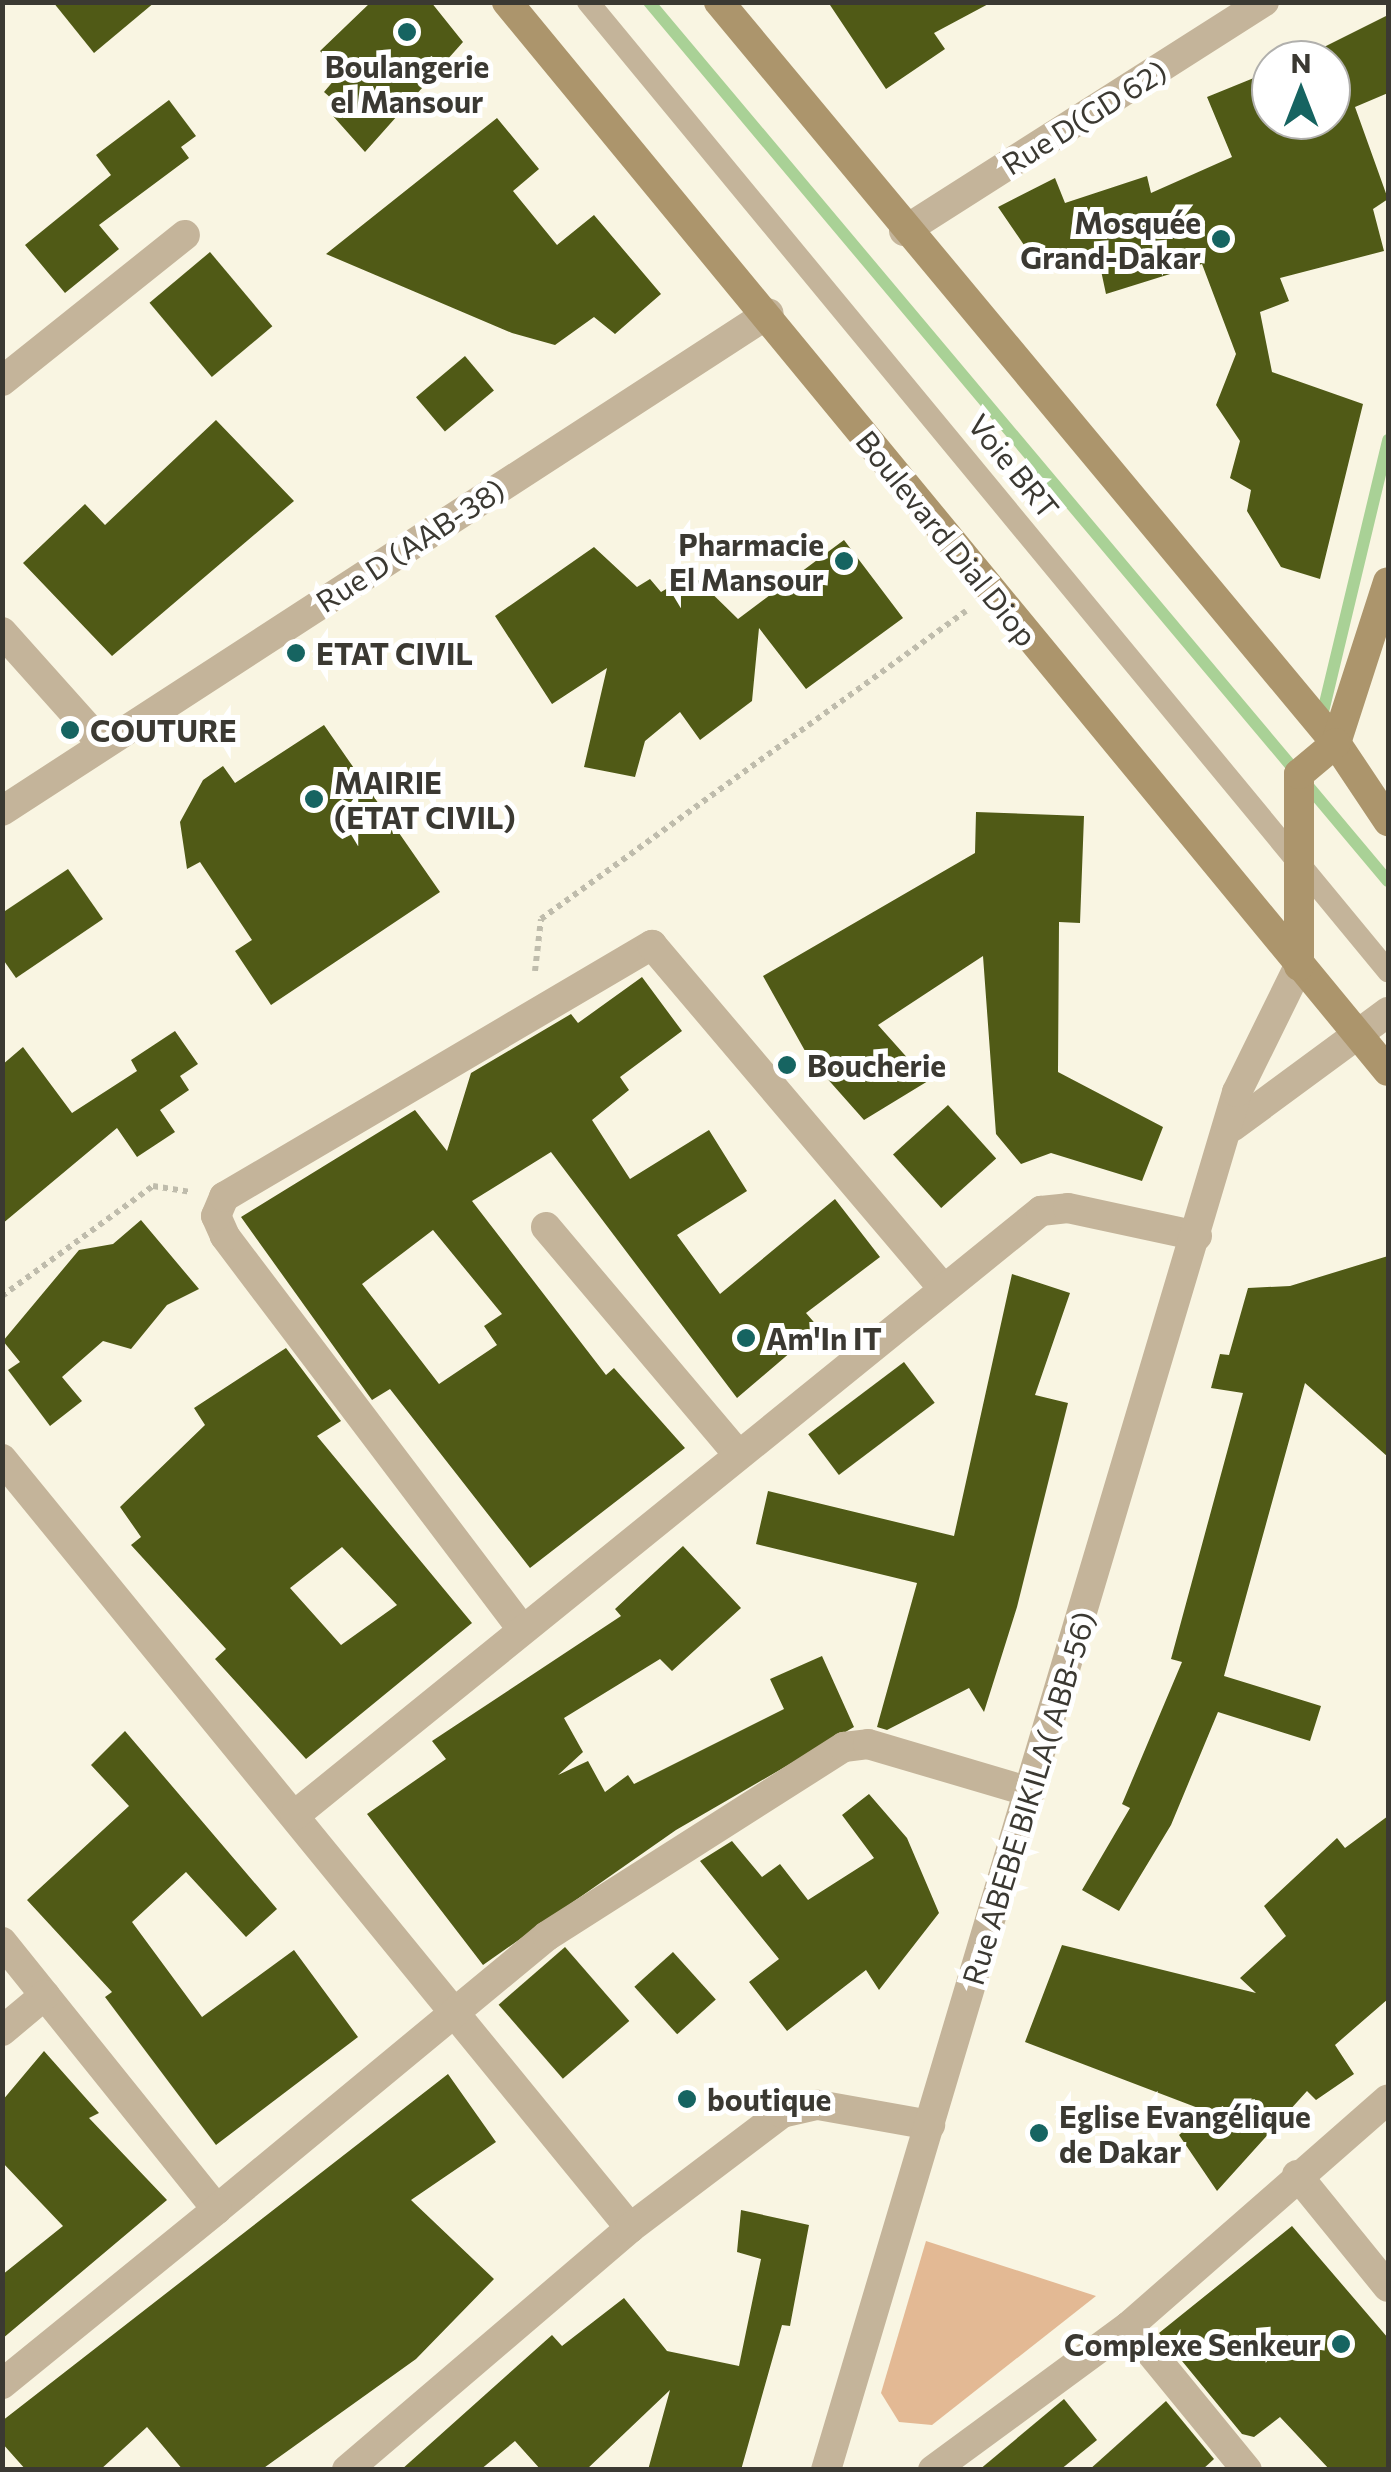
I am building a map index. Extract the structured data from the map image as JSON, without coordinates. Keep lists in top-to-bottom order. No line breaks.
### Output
{"streets":{"main road":["Boulevard Dial Diop"],"street":["Rue D(GD 62)","Rue D (AAB-38)","Rue ABEBE BIKILA( ABB-56)"],"lane":["Voie BRT"]},"crossings":[["Boulevard Dial Diop","Rue D (AAB-38)"],["Boulevard Dial Diop","Rue ABEBE BIKILA( ABB-56)"]],"places":["Boulangerie el Mansour","Mosquée Grand-Dakar","Pharmacie El Mansour","ETAT CIVIL","COUTURE","MAIRIE (ETAT CIVIL)","Boucherie","Am'In IT","boutique","Eglise Evangélique de Dakar","Complexe Senkeur"],"north":"top"}
